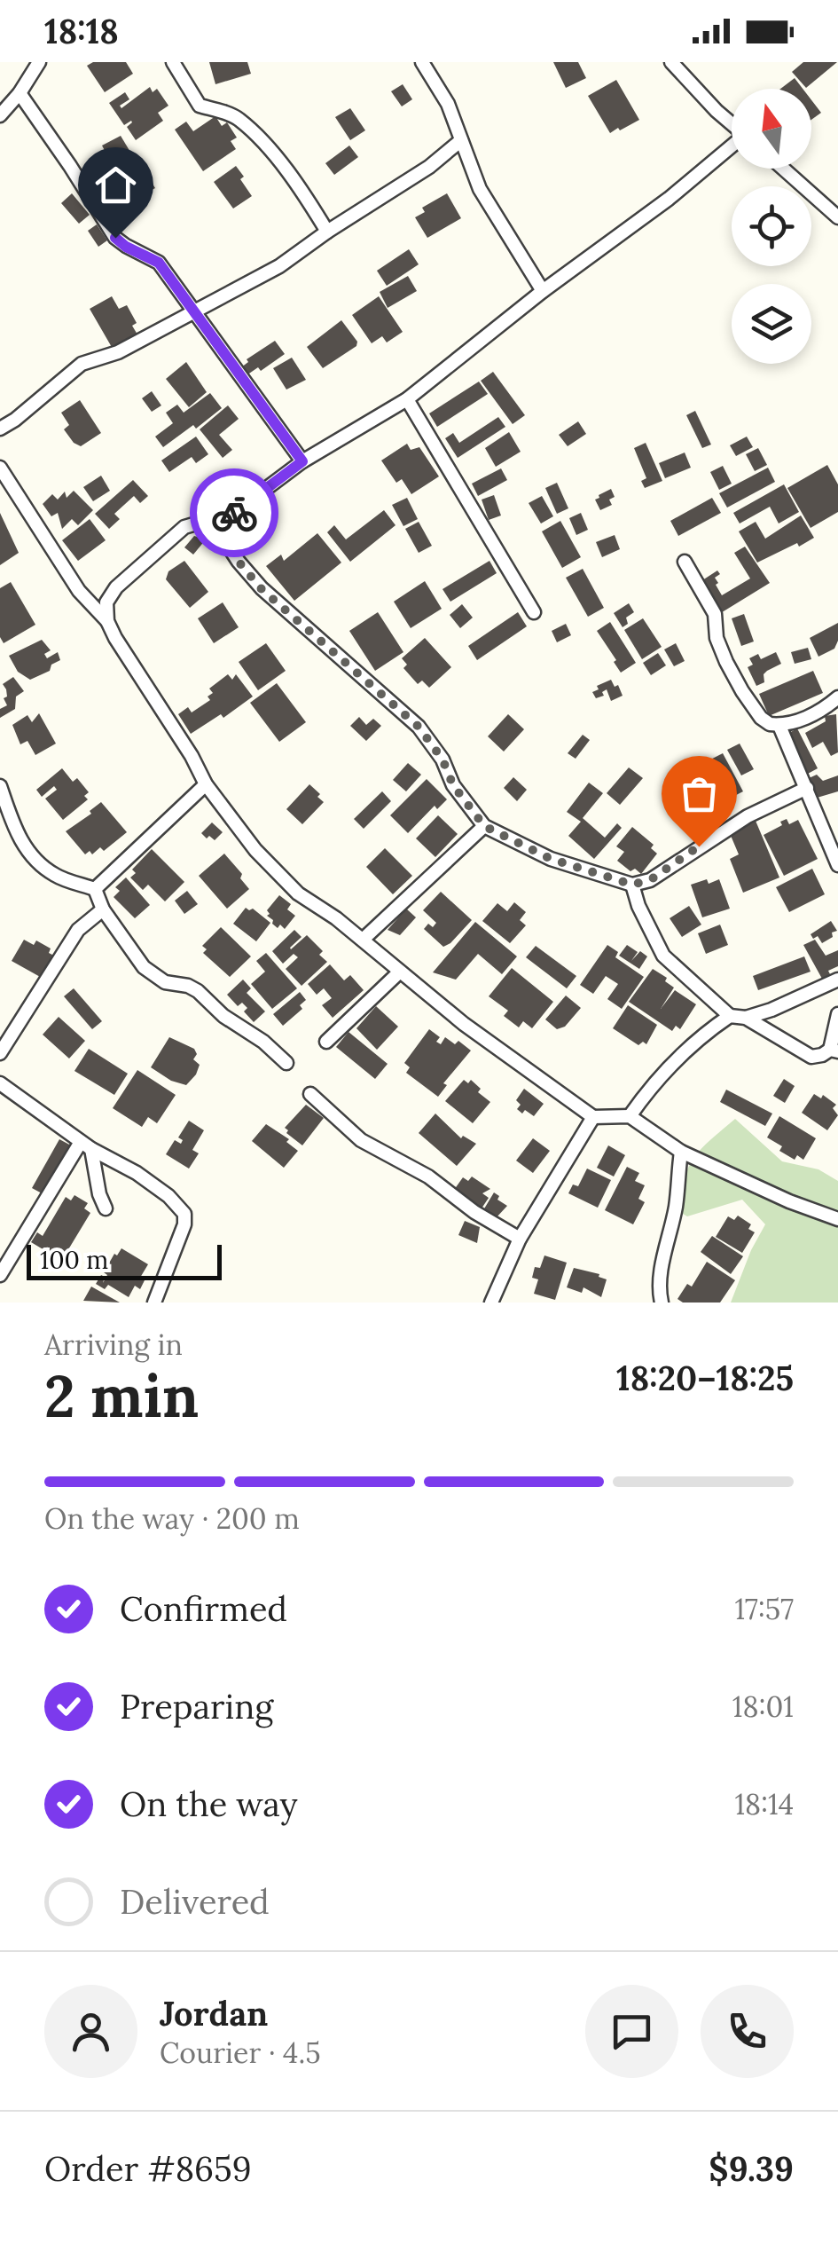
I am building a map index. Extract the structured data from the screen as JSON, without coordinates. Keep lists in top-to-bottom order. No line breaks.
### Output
{"scale_bar":"100 m","north":"top","page":{"status":"18:18","scale":"100 m","heading":["2 min","Arriving in","18:20–18:25"],"panel":["Jordan","Courier · 4.5","Order #8659","$9.39"],"bar":"On the way · 200 m","list":[["Confirmed","17:57"],["Preparing","18:01"],["On the way","18:14"],"Delivered"]}}
